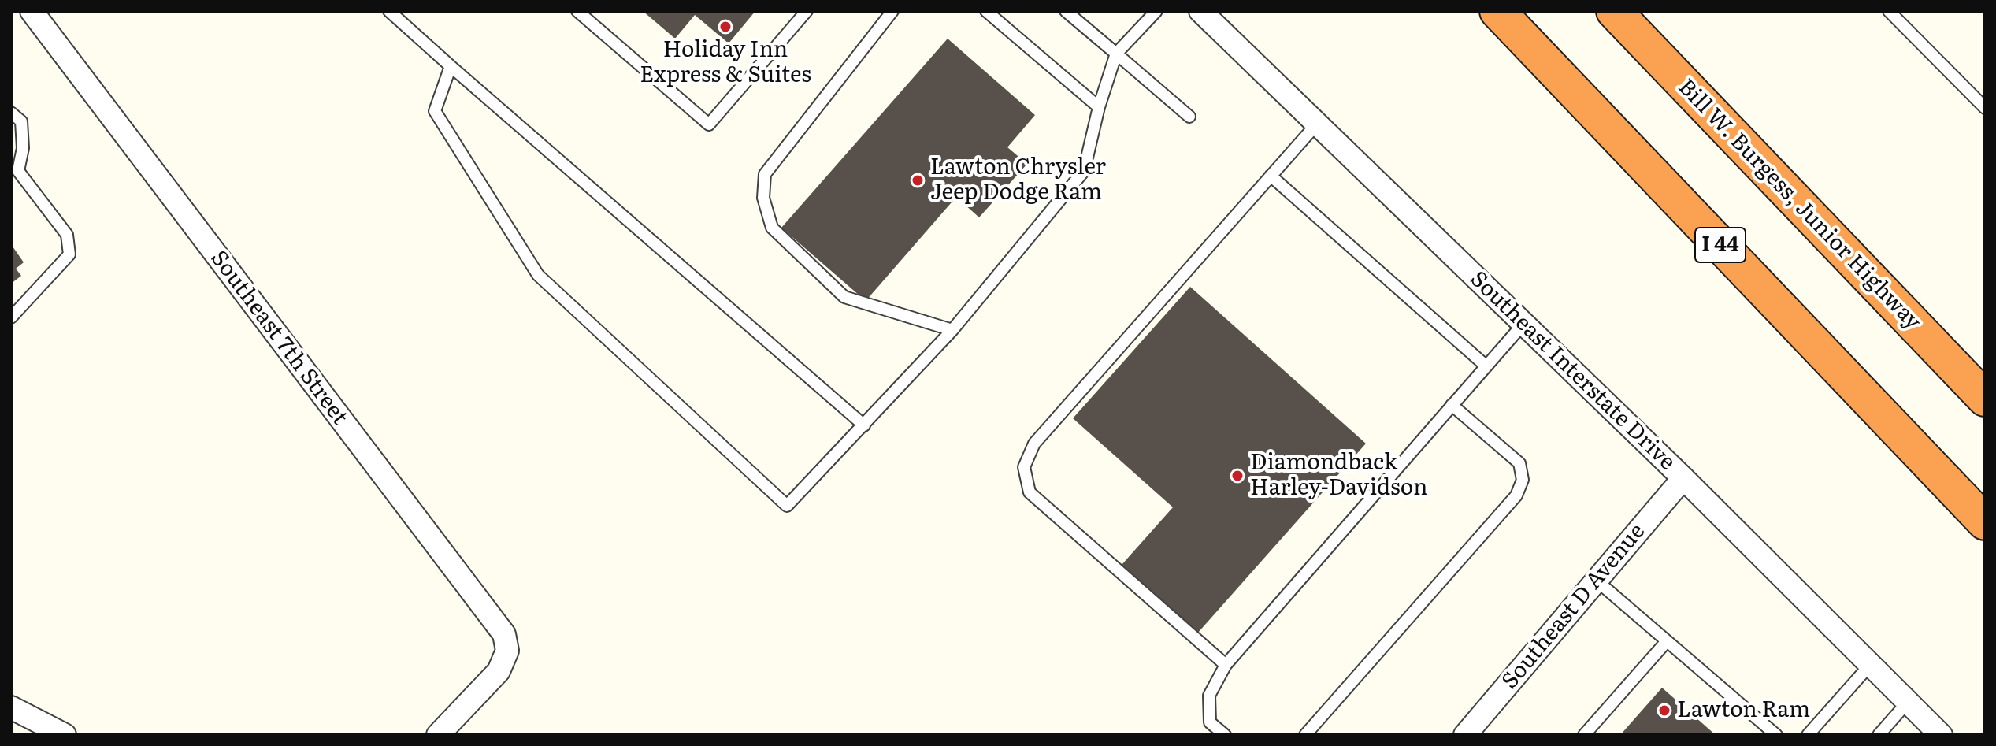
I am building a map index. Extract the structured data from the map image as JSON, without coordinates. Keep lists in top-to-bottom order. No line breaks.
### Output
{"streets":{"highway":["Bill W. Burgess, Junior Highway","I 44"],"street":["Southeast 7th Street","Southeast Interstate Drive","Southeast D Avenue"]},"crossings":[["Southeast Interstate Drive","Southeast D Avenue"]],"places":["Holiday Inn Express & Suites","Lawton Chrysler Jeep Dodge Ram","Diamondback Harley-Davidson","Lawton Ram"]}
